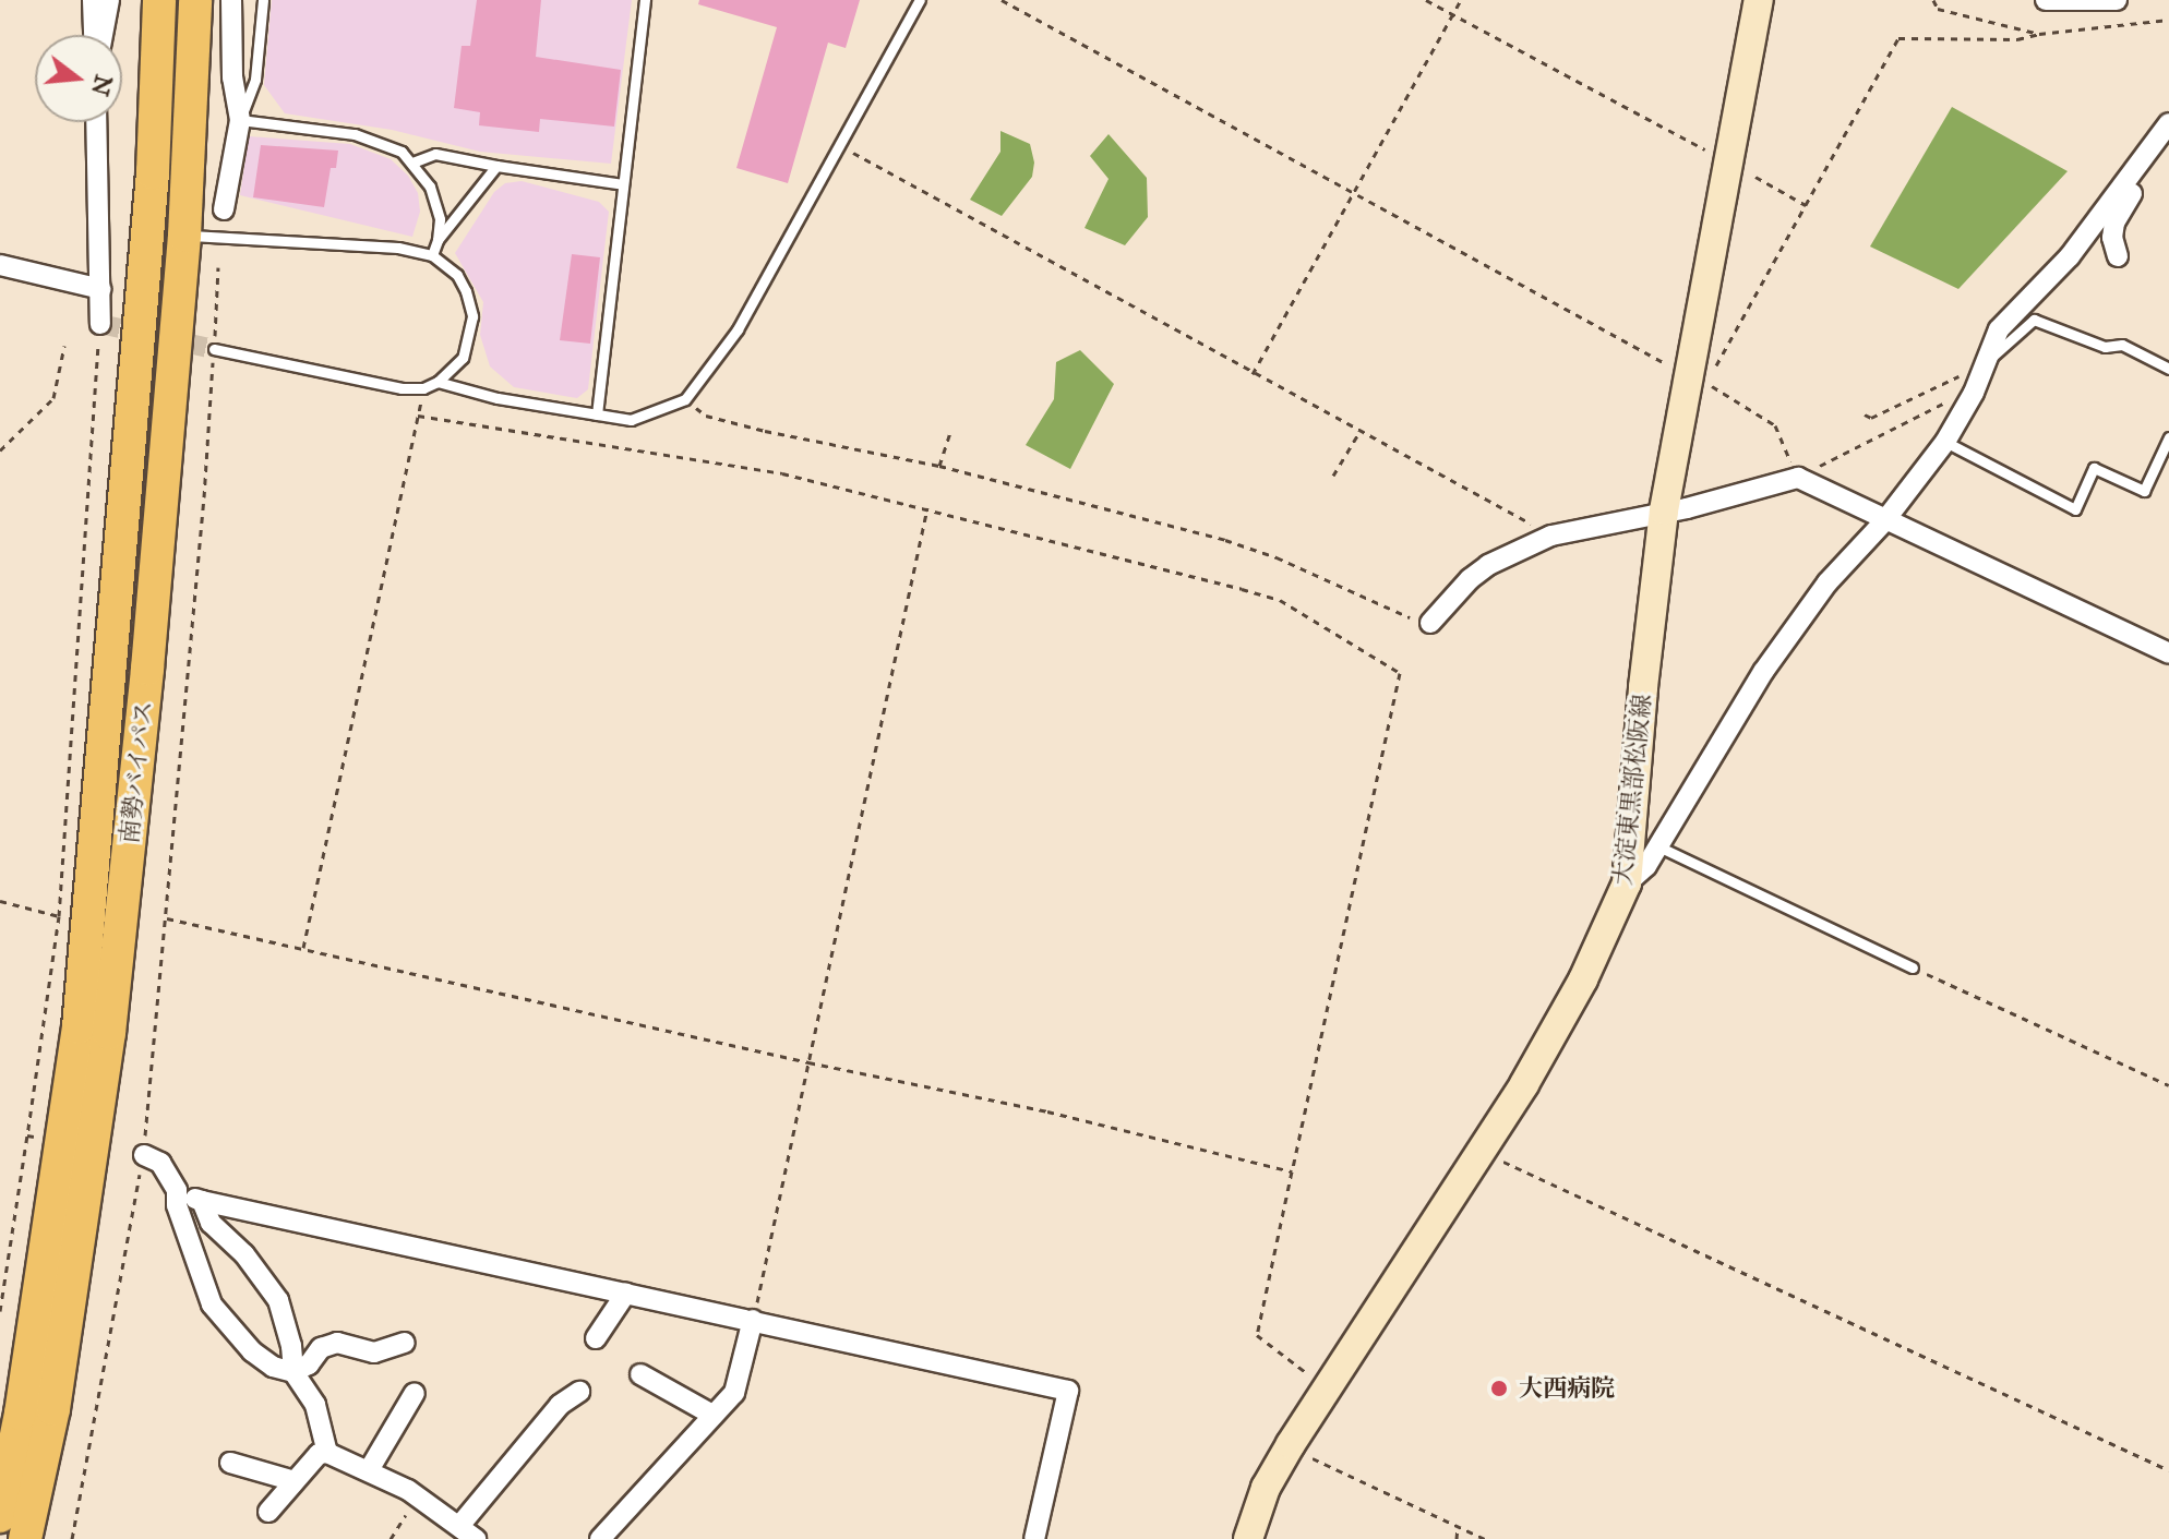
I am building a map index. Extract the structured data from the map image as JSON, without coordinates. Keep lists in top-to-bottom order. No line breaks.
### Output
{"streets":{"highway":["南勢バイパス"],"main road":["大淀東黒部松阪線"]},"places":["大西病院"],"north":"right"}
